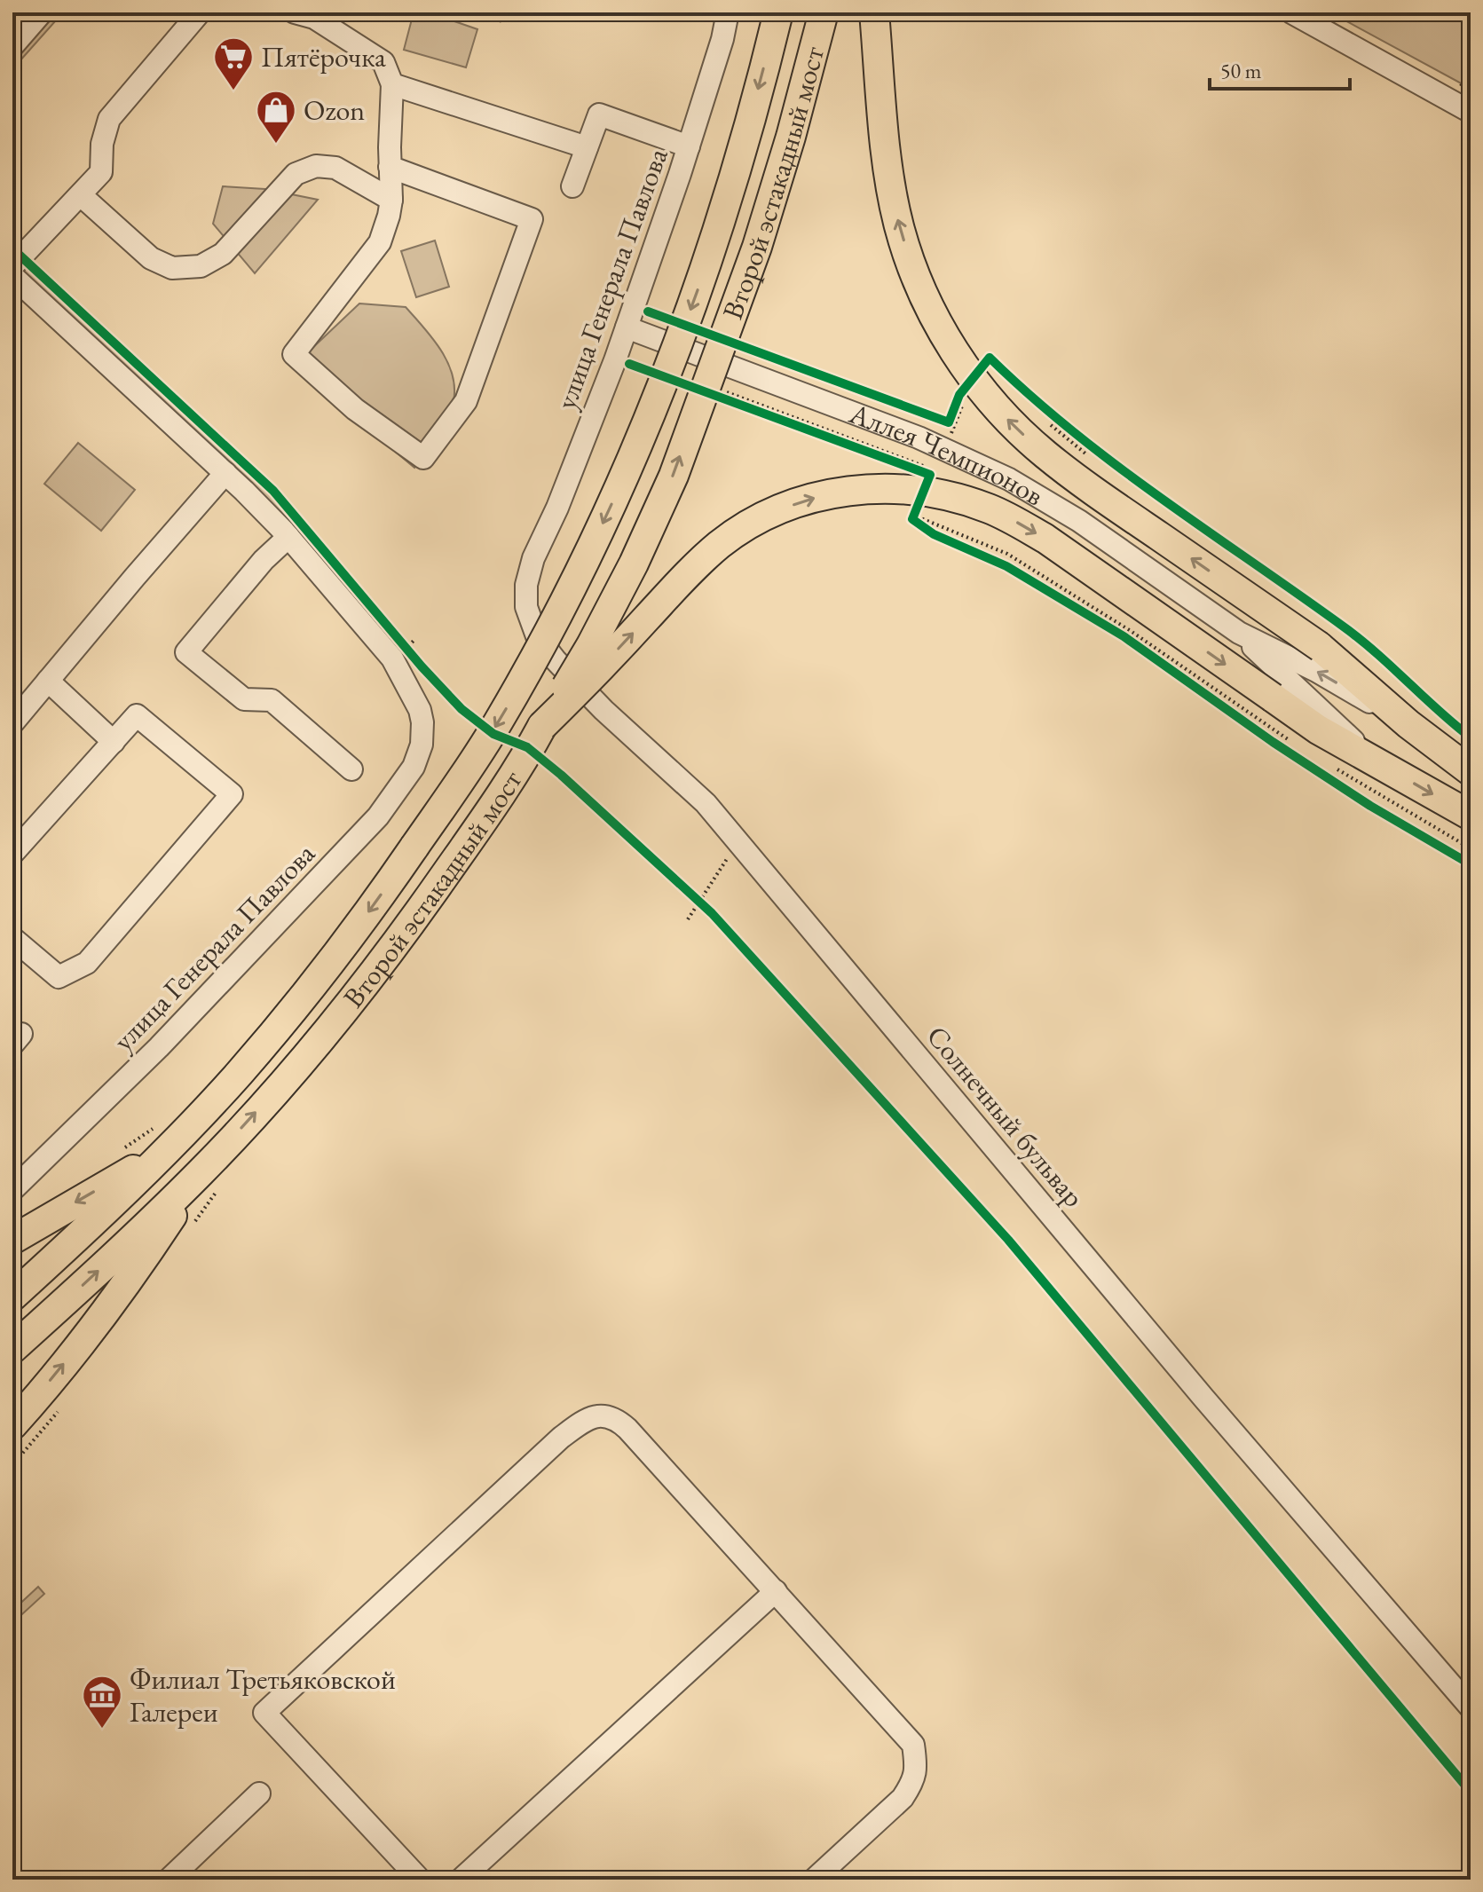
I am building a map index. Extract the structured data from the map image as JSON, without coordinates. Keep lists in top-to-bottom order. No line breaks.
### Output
{"streets":{"main road":["Второй эстакадный мост","Аллея Чемпионов"],"street":["улица Генерала Павлова","Солнечный бульвар"]},"crossings":[["улица Генерала Павлова","Аллея Чемпионов"],["улица Генерала Павлова","Солнечный бульвар"]],"places":{"supermarket":["Пятёрочка"],"shop":["Ozon"],"museum":["Филиал Третьяковской Галереи"]},"scale_bar":"50 m"}
